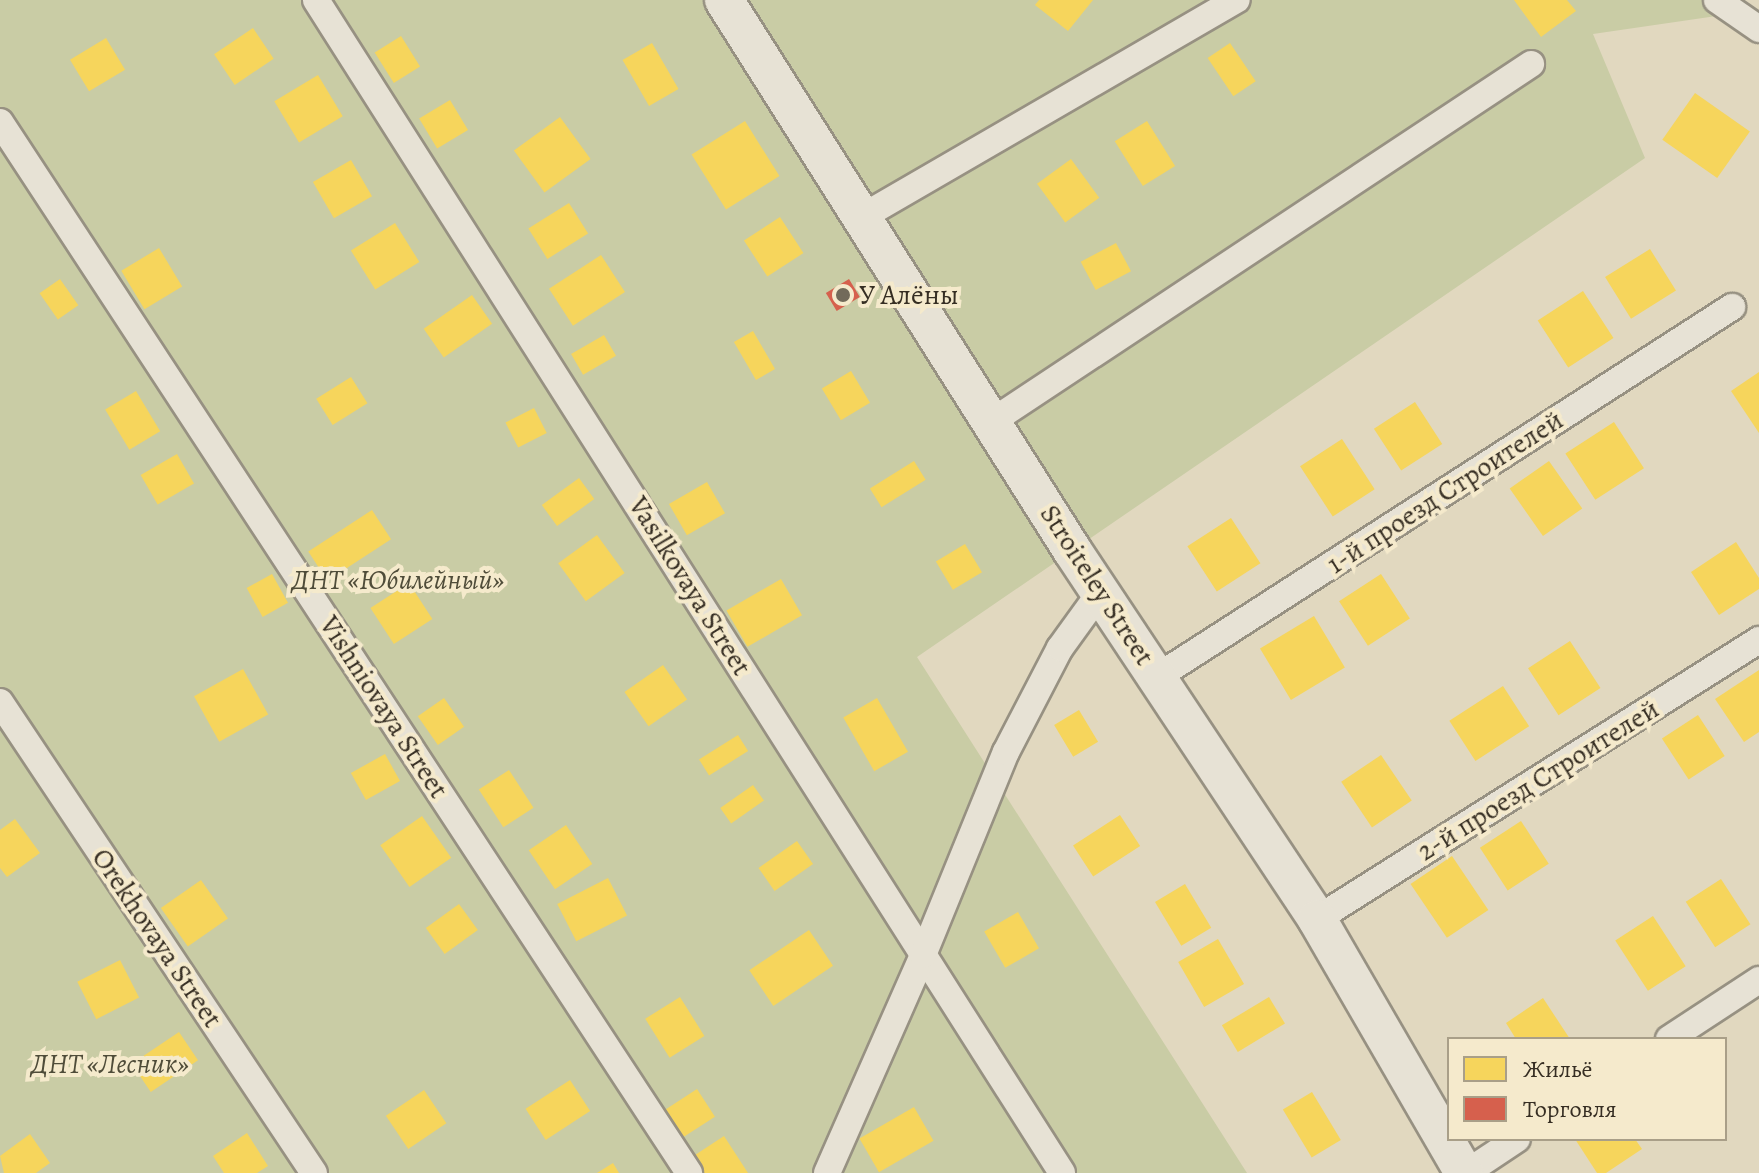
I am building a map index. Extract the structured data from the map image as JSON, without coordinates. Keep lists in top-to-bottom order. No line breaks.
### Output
{"streets":{"street":["1-й проезд Строителей","Stroiteley Street","Vasilkovaya Street","Vishniovaya Street","2-й проезд Строителей","Orekhovaya Street"]},"crossings":[["1-й проезд Строителей","Stroiteley Street"],["Stroiteley Street","2-й проезд Строителей"]],"parks":["ДНТ «Юбилейный»","ДНТ «Лесник»"],"places":["У Алёны"],"legend":["Жильё","Торговля"]}
